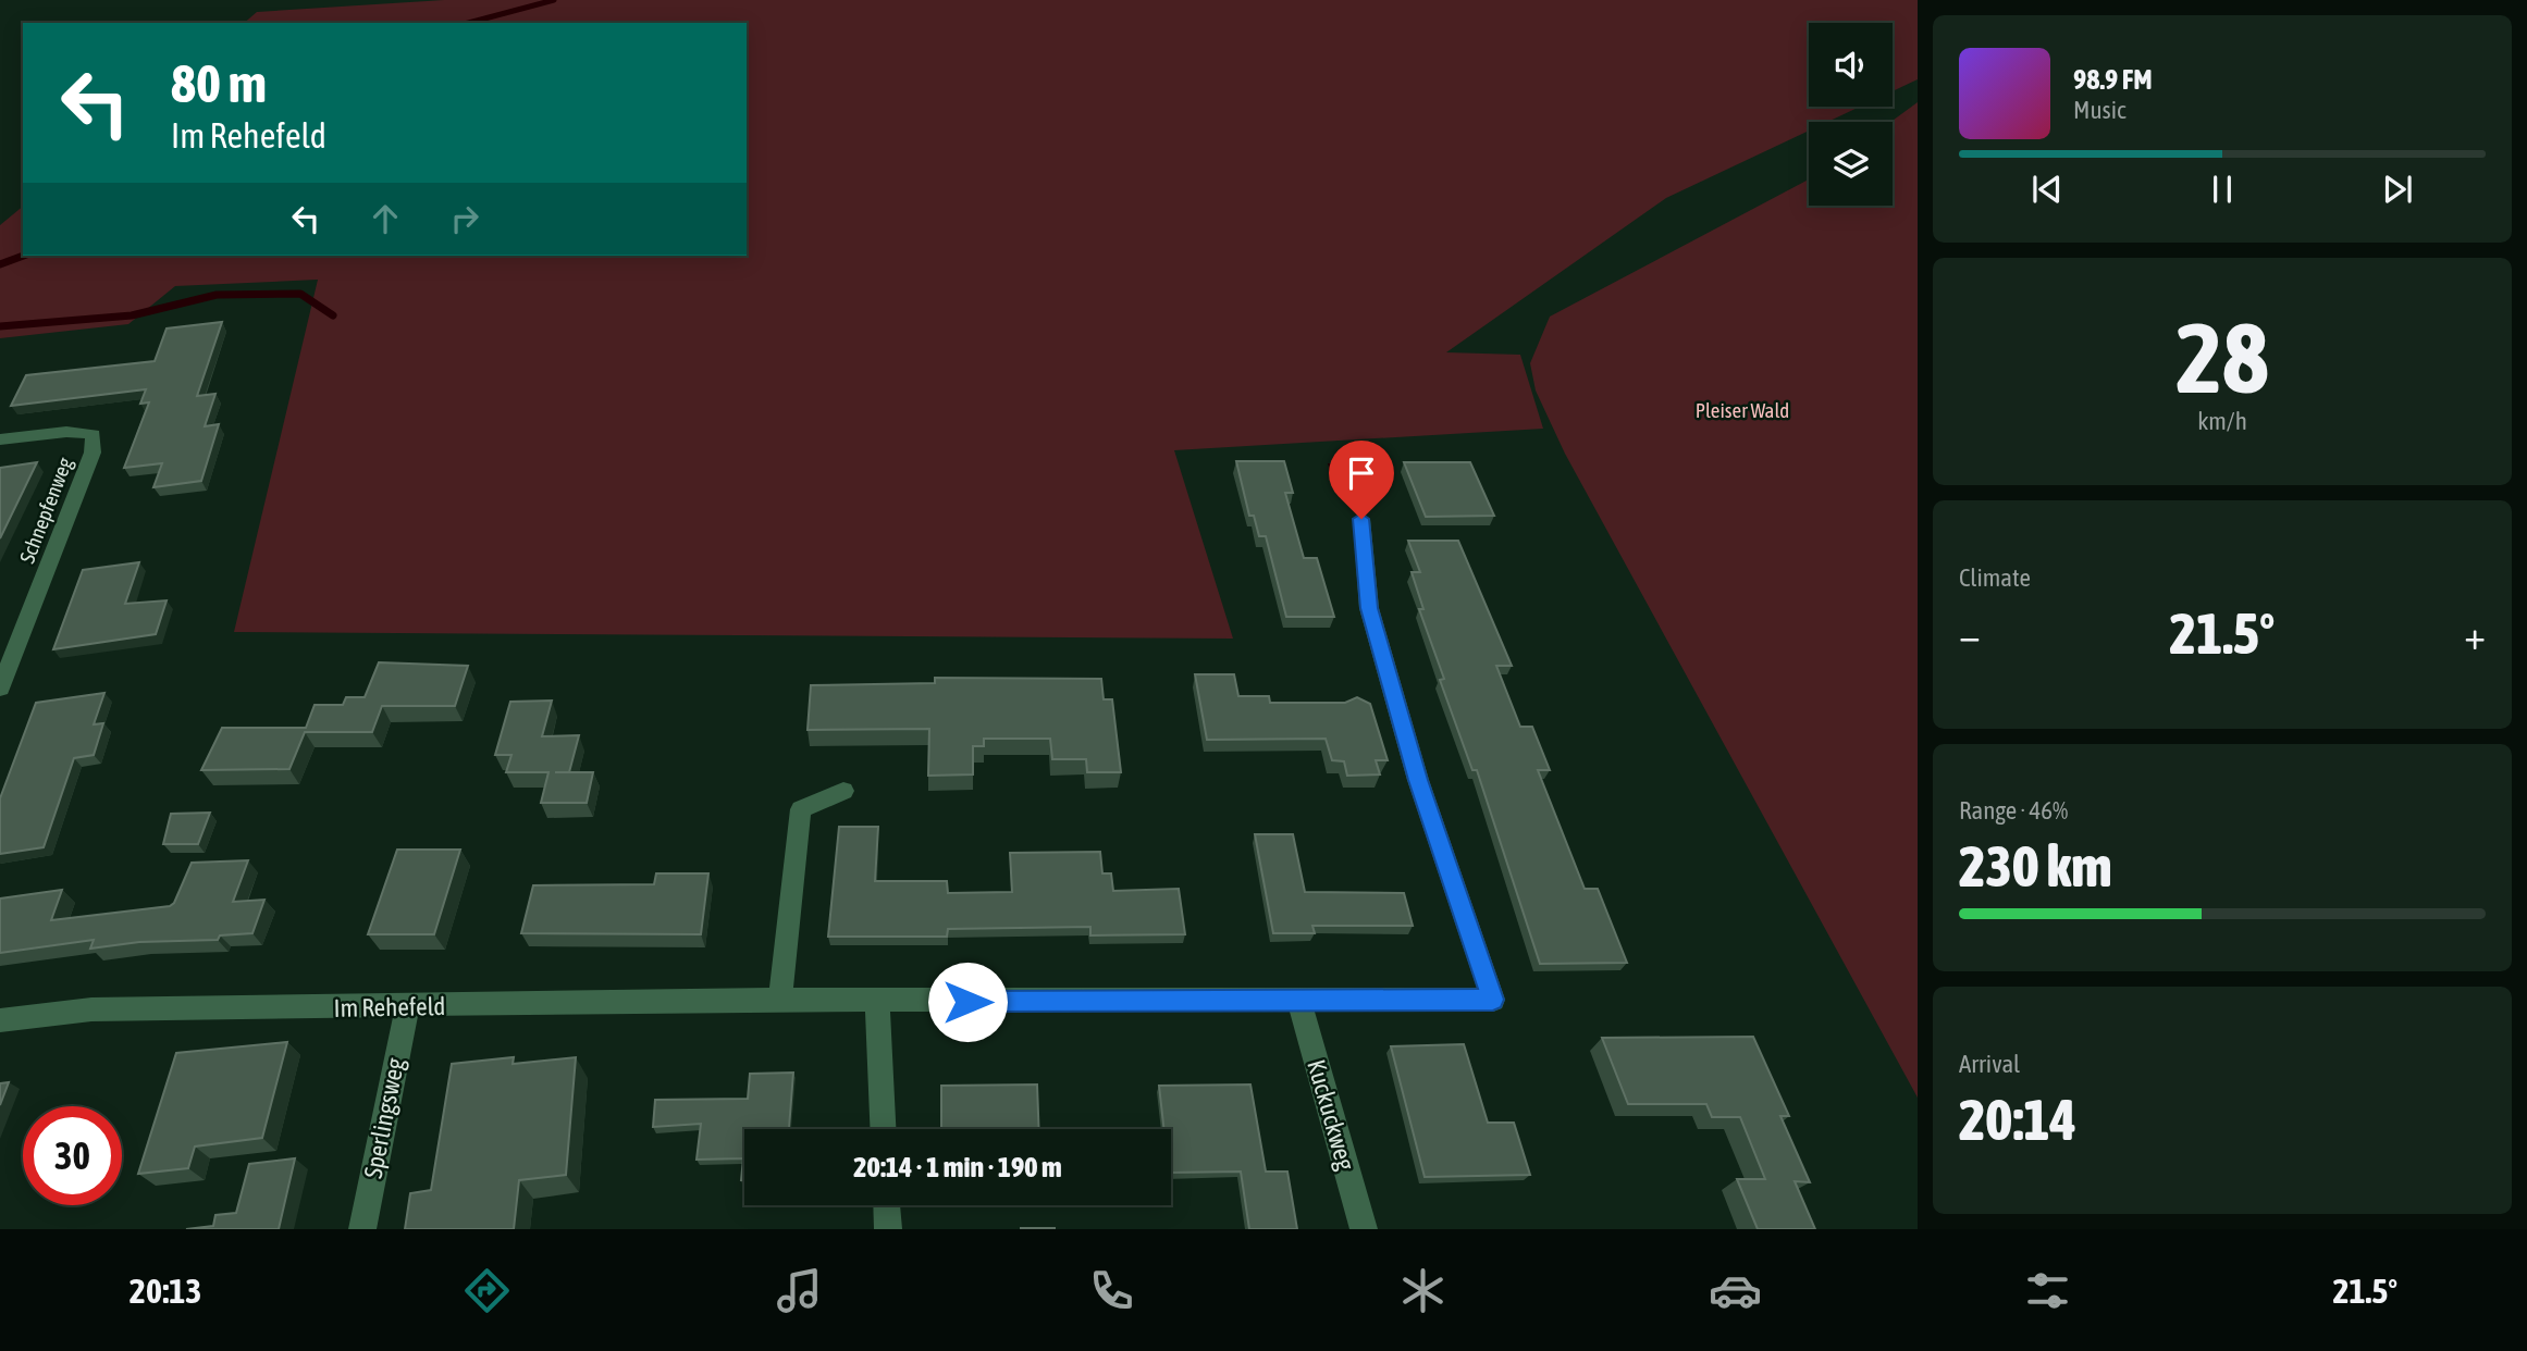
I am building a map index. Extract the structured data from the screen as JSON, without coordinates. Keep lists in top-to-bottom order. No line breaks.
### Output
{"streets":{"street":["Schnepfenweg","Im Rehefeld","Kuckuckweg","Sperlingsweg"]},"crossings":[["Im Rehefeld","Kuckuckweg"],["Im Rehefeld","Sperlingsweg"]],"parks":["Pleiser Wald"],"page":{"turn":["80 m","Im Rehefeld"],"song":["98.9 FM","Music"],"tile":[["28","km/h"],"Climate",["Range · 46%","230 km"],["Arrival","20:14"]],"heat":["−","21.5°","+"],"limit":"30","trip":"20:14 · 1 min · 190 m","tabs":["20:13","21.5°"]}}
